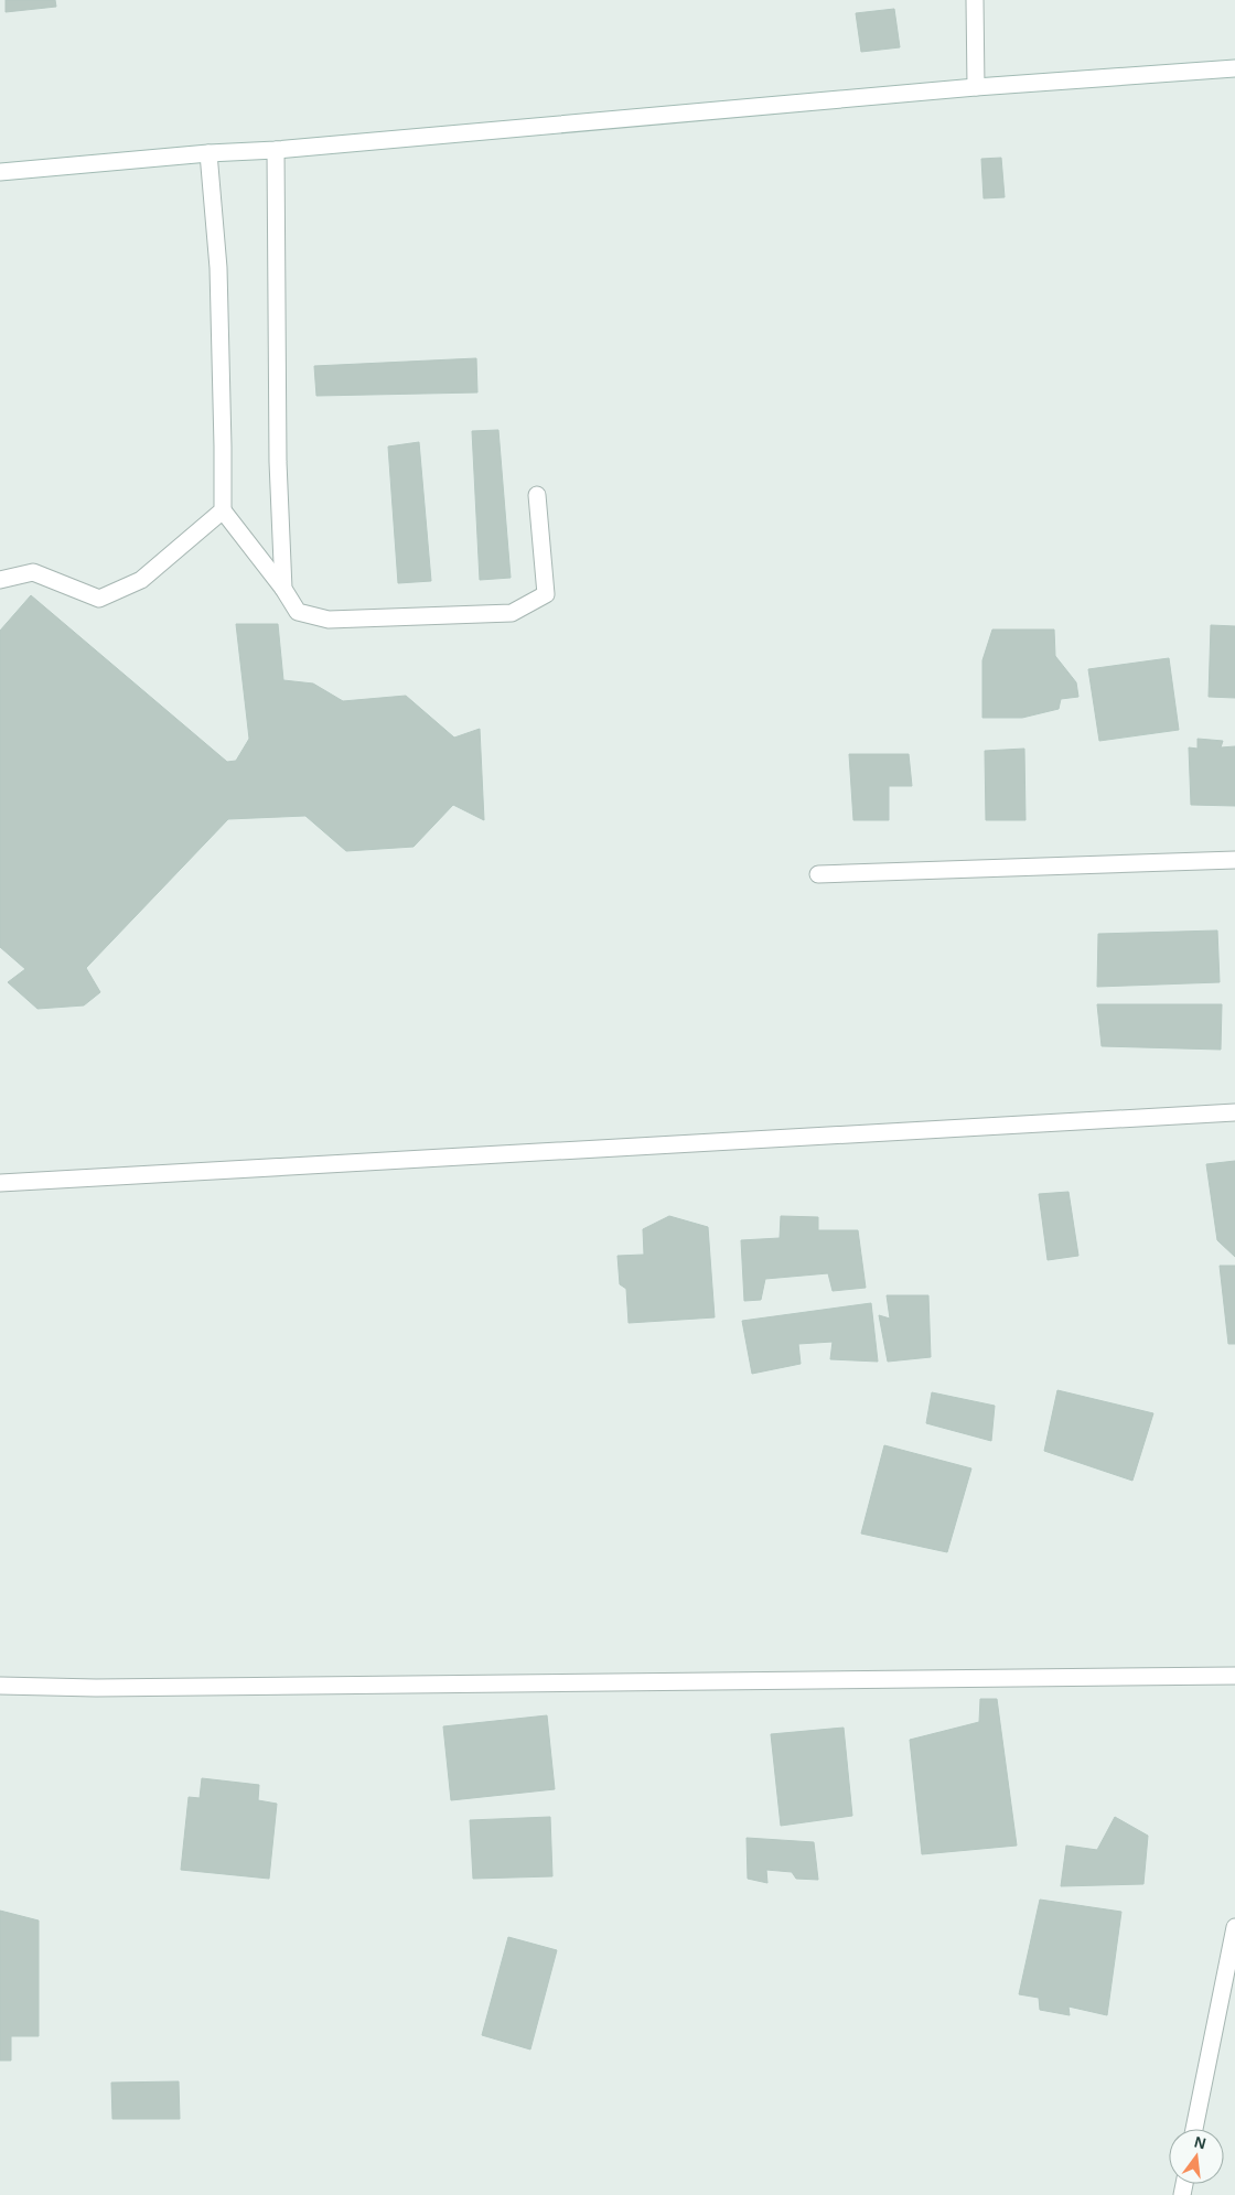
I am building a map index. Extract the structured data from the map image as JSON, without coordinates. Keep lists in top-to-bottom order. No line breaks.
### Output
{"north":"top"}
